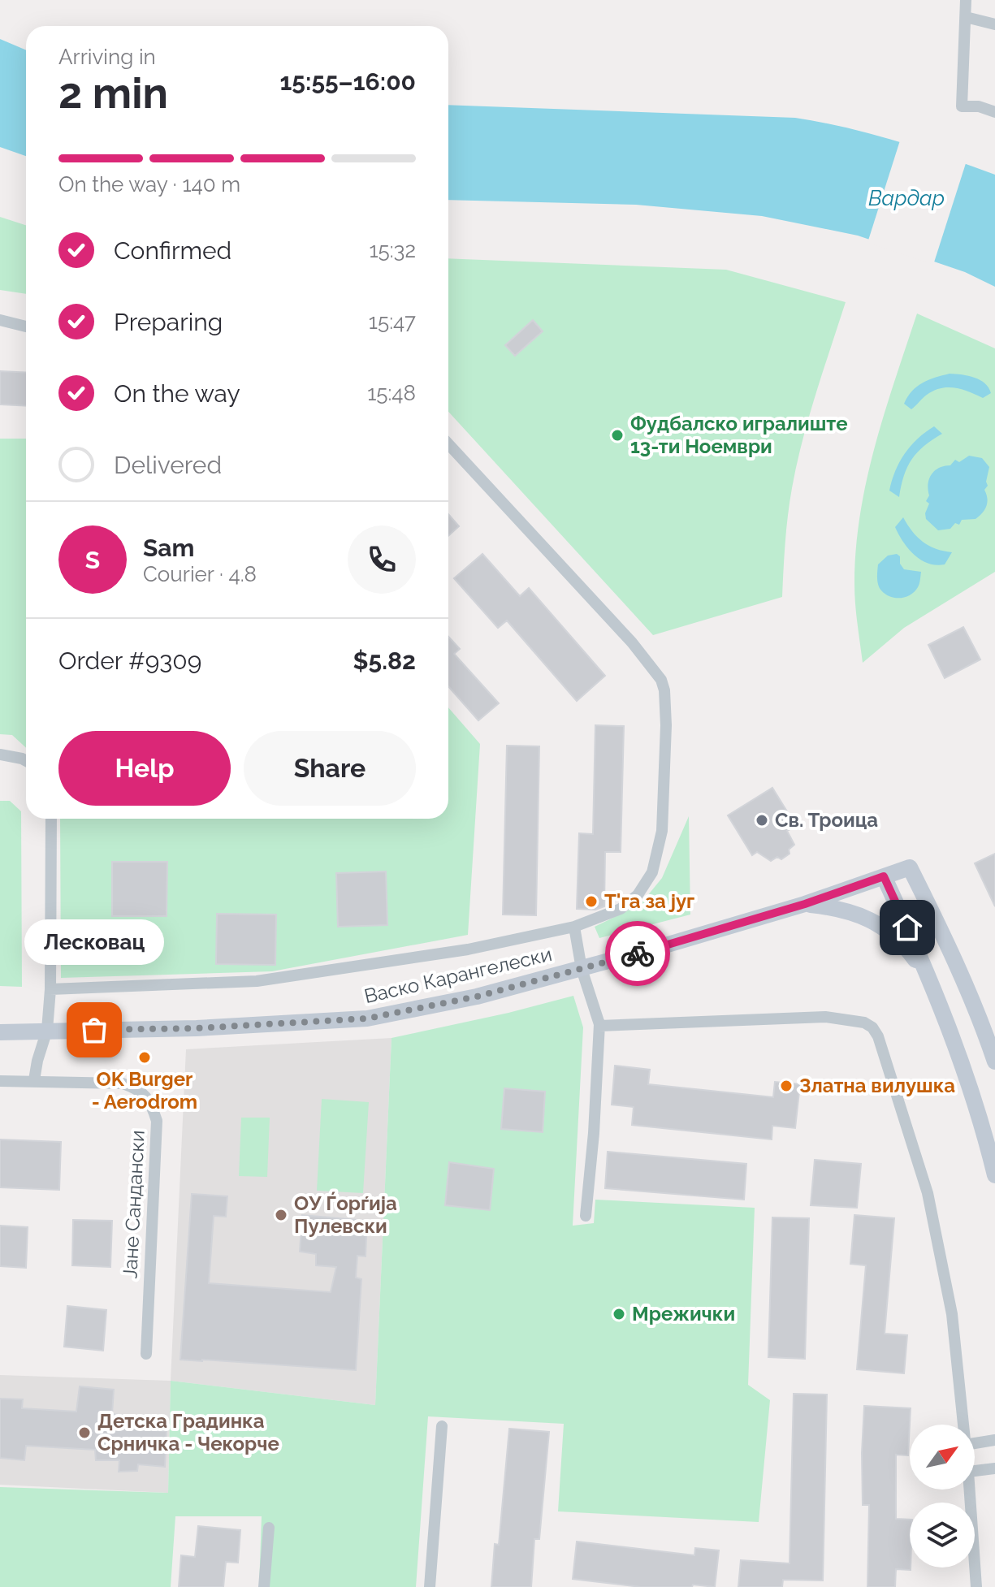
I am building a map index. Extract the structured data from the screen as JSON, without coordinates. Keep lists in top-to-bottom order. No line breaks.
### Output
{"streets":{"street":["Васко Карангелески","Јане Сандански"]},"water":["Вардар"],"places":["Фудбалско игралиште 13-ти Ноември","Св. Троица","Т'га за југ","Лесковац","OK Burger - Aerodrom","Златна вилушка","ОУ Ѓорѓија Пулевски","Мрежички","Детска Градинка Срничка - Чекорче"],"north":"top right","page":{"heading":["2 min","Arriving in","15:55–16:00"],"panel":["Sam","Courier · 4.8","Order #9309","$5.82"],"bar":"On the way · 140 m","list":[["Confirmed","15:32"],["Preparing","15:47"],["On the way","15:48"],"Delivered"],"round":"S","buttons":["Help","Share"],"bubble":"Лесковац"}}
